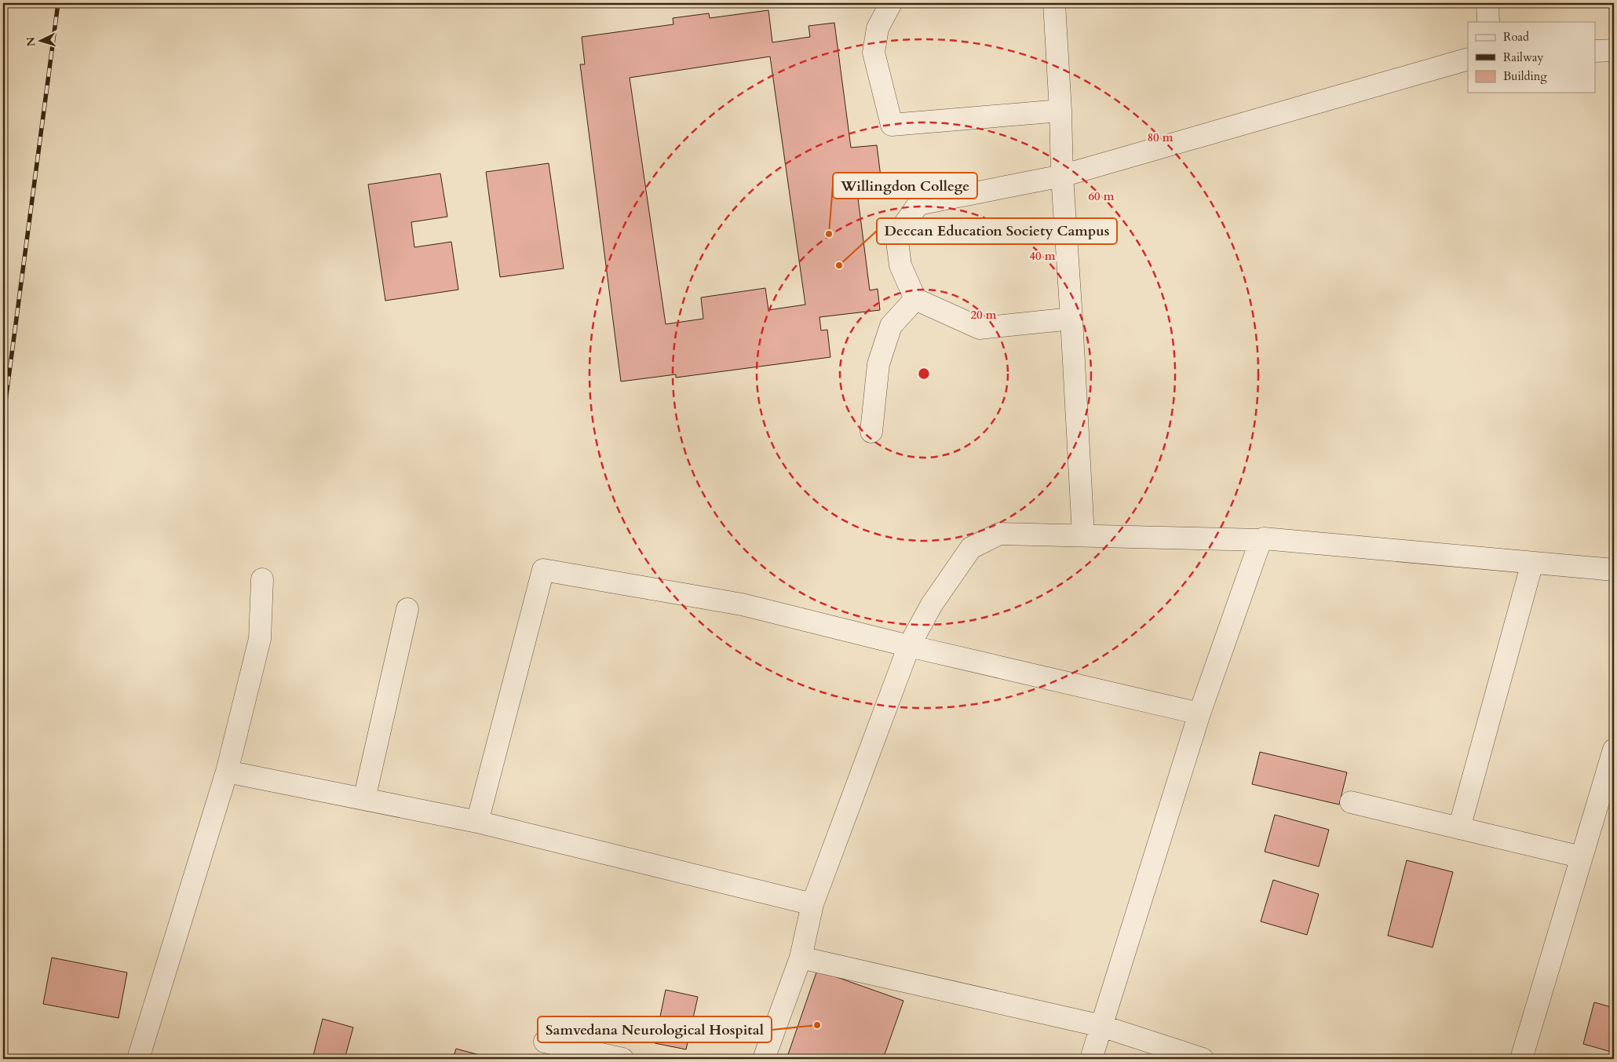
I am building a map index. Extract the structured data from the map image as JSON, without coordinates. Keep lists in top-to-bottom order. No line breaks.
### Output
{"places":["Willingdon College","Deccan Education Society Campus","Samvedana Neurological Hospital"],"legend":["Road","Railway","Building"],"north":"left","rings":["80 m","60 m","40 m","20 m"]}
